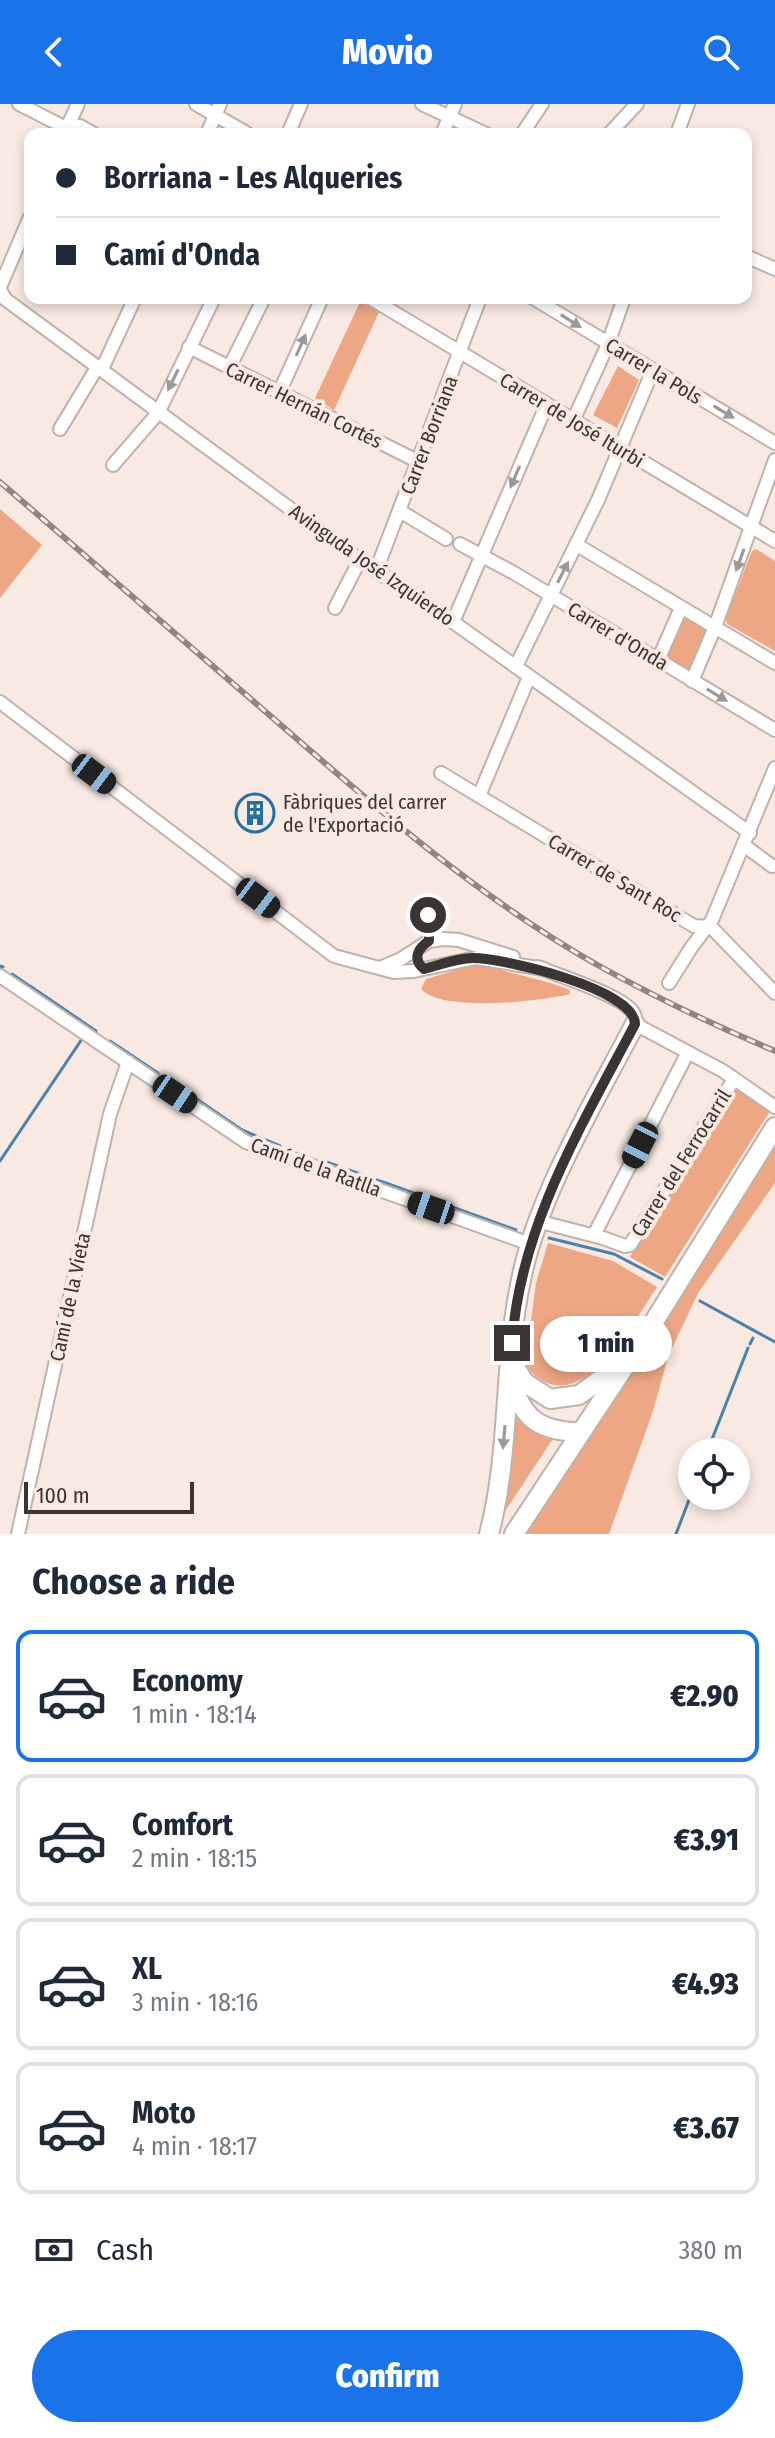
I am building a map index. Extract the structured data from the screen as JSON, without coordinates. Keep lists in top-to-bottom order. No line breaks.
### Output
{"streets":{"street":["Carrer la Pols","Carrer Hernán Cortés","Carrer de José Iturbi","Carrer Borriana","Avinguda José Izquierdo","Carrer d'Onda","Carrer de Sant Roc","Carrer del Ferrocarril","Camí de la Ratlla","Camí de la Vieta"]},"crossings":[["Carrer Hernán Cortés","Carrer Borriana"],["Carrer de José Iturbi","Carrer Borriana"],["Carrer Borriana","Avinguda José Izquierdo"],["Camí de la Ratlla","Camí de la Vieta"]],"one_way":["Carrer la Pols"],"places":{"building":["Fàbriques del carrer de l'Exportació"]},"scale_bar":"100 m","page":{"header":"Movio","banner":["Borriana - Les Alqueries","Camí d'Onda"],"bubble":"1 min","scale":"100 m","heading":"Choose a ride","list":[{"name":"Economy","note":"1 min · 18:14","value":"€2.90"},{"name":"Comfort","note":"2 min · 18:15","value":"€3.91"},{"name":"XL","note":"3 min · 18:16","value":"€4.93"},{"name":"Moto","note":"4 min · 18:17","value":"€3.67"}],"pay":["Cash","380 m"],"buttons":"Confirm"}}
